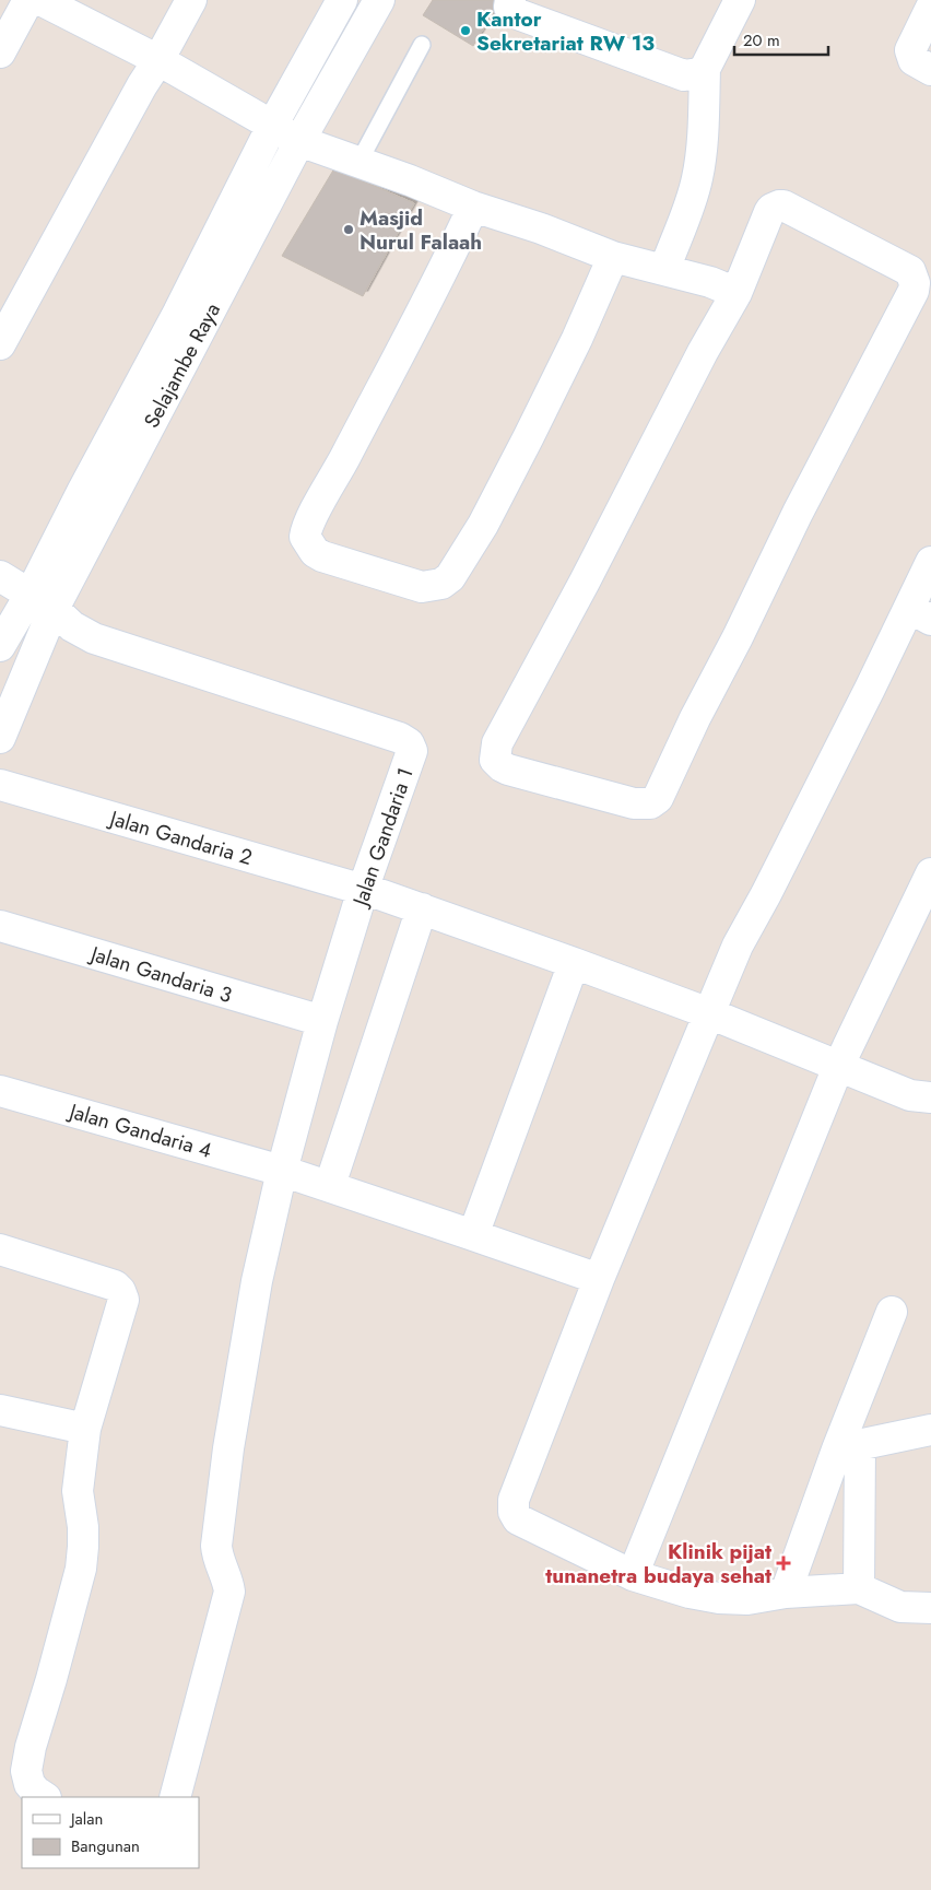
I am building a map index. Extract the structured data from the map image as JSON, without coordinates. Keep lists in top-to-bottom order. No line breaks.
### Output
{"streets":{"street":["Selajambe Raya","Jalan Gandaria 1","Jalan Gandaria 2","Jalan Gandaria 3","Jalan Gandaria 4"]},"crossings":[["Selajambe Raya","Jalan Gandaria 1"],["Jalan Gandaria 1","Jalan Gandaria 2"],["Jalan Gandaria 1","Jalan Gandaria 3"],["Jalan Gandaria 1","Jalan Gandaria 4"]],"places":{"other":["Kantor Sekretariat RW 13","Masjid Nurul Falaah"],"health":["Klinik pijat tunanetra budaya sehat"]},"legend":["Jalan","Bangunan"],"scale_bar":"20 m"}
